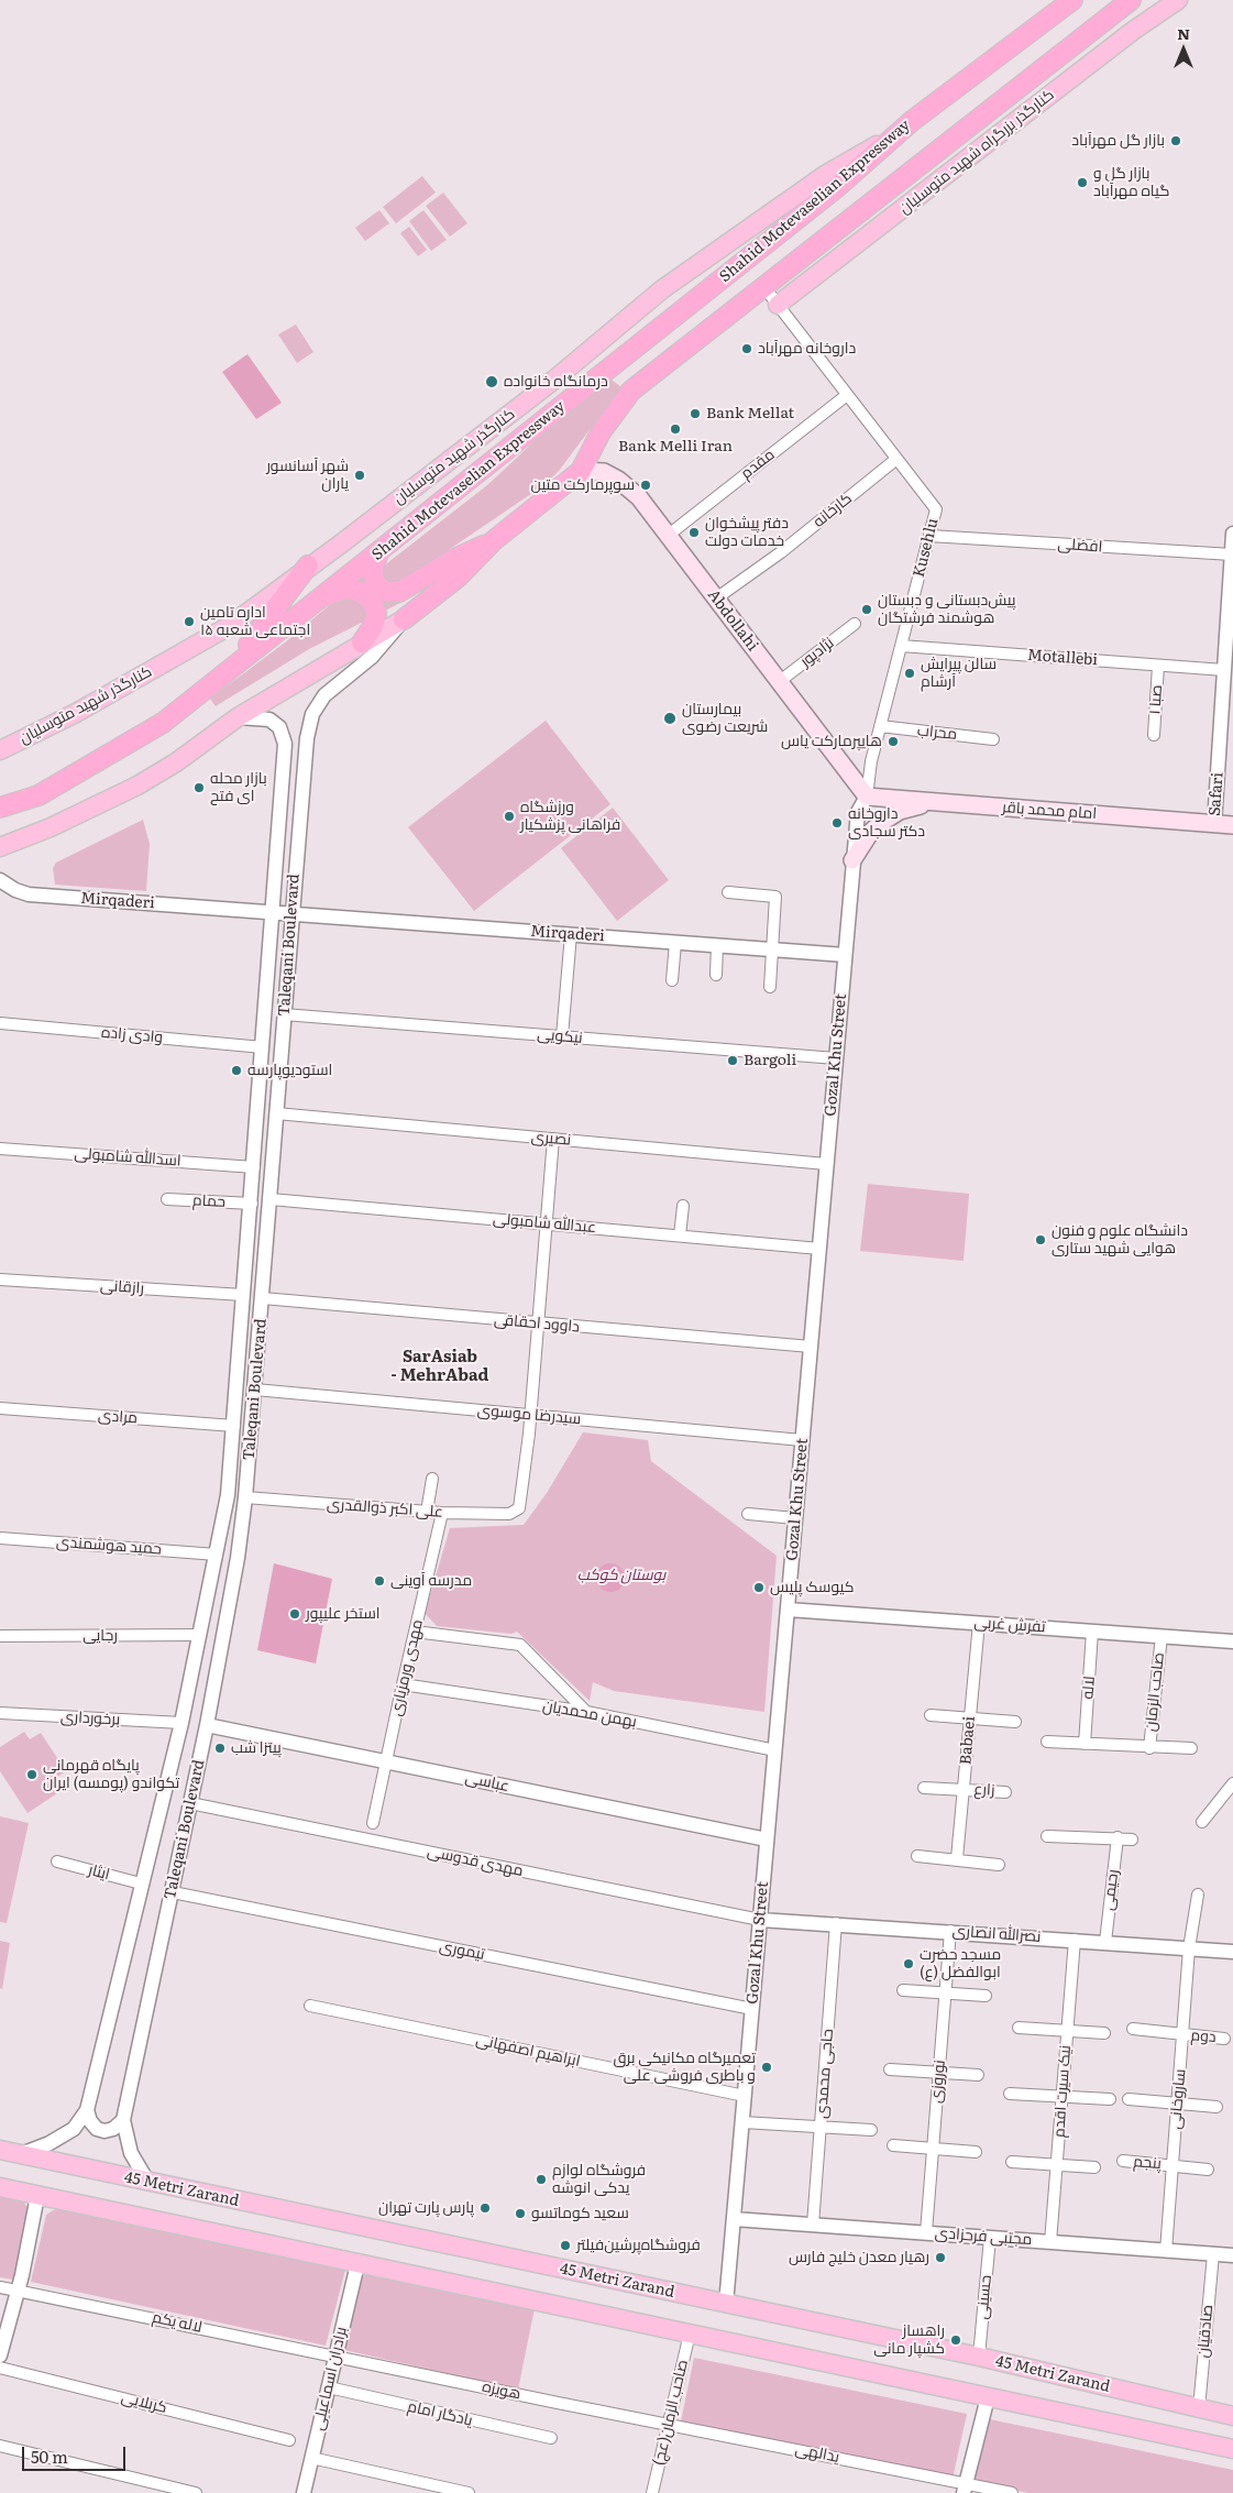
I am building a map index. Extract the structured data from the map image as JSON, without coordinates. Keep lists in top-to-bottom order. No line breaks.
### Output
{"streets":{"highway":["Shahid Motevaselian Expressway"],"main road":["کنارگذر بزرگراه شهید متوسلیان","کنارگذر شهید متوسلیان","Abdollahi","امام محمد باقر","45 Metri Zarand"],"street":["مقدم","کارخانه","افضلی","Kusehlu","نژادپور","Motallebi","صبا ۱","محراب","Safari","Mirqaderi","Taleqani Boulevard","وادی زاده","نیکویی","Gozal Khu Street","نصیری","اسدالله شامبولی","حمام","عبدالله شامبولی","رازقانی","داوود احقاقی","سیدرضا موسوی","مرادی","علی اکبر ذوالقدری","حمید هوشمندی","تفرش غربی","رجایی","مهدی ورمزیاری","لاله","صاحب الزمان","بهمن محمدیان","برخورداری","Babaei","عباسی","زارع","مهدی قدوسی","ایثار","رحیمی","نصرالله انصاری","تیموری","دوم","ابراهیم اصفهانی","حاجی محمدی","نوروزی","نیک سیرت اقدم","ساروخانی","پنجم","مجتبی فرحزادی","حسینی","لاله یکم","صادقیان","برادران اسماعیلی","هویزه","کربلایی","صاحب الزمان(عج)","یادگار امام","یدالهی"]},"crossings":[["کنارگذر بزرگراه شهید متوسلیان","Kusehlu"],["Shahid Motevaselian Expressway","کنارگذر شهید متوسلیان"],["Shahid Motevaselian Expressway","Kusehlu"],["Shahid Motevaselian Expressway","Abdollahi"],["Shahid Motevaselian Expressway","Taleqani Boulevard"],["مقدم","Kusehlu"],["مقدم","Abdollahi"],["کارخانه","Kusehlu"],["کارخانه","Abdollahi"],["افضلی","Kusehlu"],["افضلی","Safari"],["Kusehlu","Abdollahi"],["Kusehlu","Motallebi"],["Kusehlu","محراب"],["Kusehlu","امام محمد باقر"],["Kusehlu","Gozal Khu Street"],["Abdollahi","نژادپور"],["Abdollahi","امام محمد باقر"],["Abdollahi","Gozal Khu Street"],["Motallebi","صبا ۱"],["Motallebi","Safari"],["Safari","امام محمد باقر"],["امام محمد باقر","Gozal Khu Street"],["Mirqaderi","Taleqani Boulevard"],["Mirqaderi","Gozal Khu Street"],["Taleqani Boulevard","وادی زاده"],["Taleqani Boulevard","نیکویی"],["Taleqani Boulevard","نصیری"],["Taleqani Boulevard","اسدالله شامبولی"],["Taleqani Boulevard","حمام"],["Taleqani Boulevard","عبدالله شامبولی"],["Taleqani Boulevard","رازقانی"],["Taleqani Boulevard","داوود احقاقی"],["Taleqani Boulevard","سیدرضا موسوی"],["Taleqani Boulevard","مرادی"],["Taleqani Boulevard","علی اکبر ذوالقدری"],["Taleqani Boulevard","حمید هوشمندی"],["Taleqani Boulevard","رجایی"],["Taleqani Boulevard","برخورداری"],["Taleqani Boulevard","عباسی"],["Taleqani Boulevard","مهدی قدوسی"],["Taleqani Boulevard","ایثار"],["Taleqani Boulevard","تیموری"],["Taleqani Boulevard","45 Metri Zarand"],["نیکویی","Gozal Khu Street"],["Gozal Khu Street","نصیری"],["Gozal Khu Street","عبدالله شامبولی"],["Gozal Khu Street","داوود احقاقی"],["Gozal Khu Street","سیدرضا موسوی"],["Gozal Khu Street","تفرش غربی"],["Gozal Khu Street","بهمن محمدیان"],["Gozal Khu Street","عباسی"],["Gozal Khu Street","مهدی قدوسی"],["Gozal Khu Street","نصرالله انصاری"],["Gozal Khu Street","تیموری"],["Gozal Khu Street","ابراهیم اصفهانی"],["Gozal Khu Street","45 Metri Zarand"],["Gozal Khu Street","مجتبی فرحزادی"],["سیدرضا موسوی","علی اکبر ذوالقدری"],["علی اکبر ذوالقدری","مهدی ورمزیاری"],["تفرش غربی","لاله"],["تفرش غربی","صاحب الزمان"],["تفرش غربی","Babaei"],["مهدی ورمزیاری","بهمن محمدیان"],["مهدی ورمزیاری","عباسی"],["Babaei","زارع"],["مهدی قدوسی","نصرالله انصاری"],["رحیمی","نصرالله انصاری"],["نصرالله انصاری","حاجی محمدی"],["نصرالله انصاری","نوروزی"],["نصرالله انصاری","نیک سیرت اقدم"],["نصرالله انصاری","ساروخانی"],["دوم","ساروخانی"],["حاجی محمدی","مجتبی فرحزادی"],["نوروزی","مجتبی فرحزادی"],["نیک سیرت اقدم","مجتبی فرحزادی"],["ساروخانی","پنجم"],["ساروخانی","مجتبی فرحزادی"],["45 Metri Zarand","حسینی"],["45 Metri Zarand","صادقیان"],["مجتبی فرحزادی","حسینی"],["مجتبی فرحزادی","صادقیان"],["لاله یکم","برادران اسماعیلی"],["لاله یکم","هویزه"],["برادران اسماعیلی","هویزه"],["برادران اسماعیلی","یادگار امام"],["هویزه","صاحب الزمان(عج)"],["هویزه","یدالهی"],["صاحب الزمان(عج)","یدالهی"]],"districts":["SarAsiab - MehrAbad"],"parks":["بوستان کوکب"],"places":["بازار گل مهرآباد","بازار گل و گیاه مهرآباد","داروخانه مهرآباد","درمانگاه خانواده","Bank Mellat","Bank Melli Iran","شهر آسانسور یاران","سوپرمارکت متین","دفتر پیشخوان خدمات دولت","پیش‌دبستانی و دبستان هوشمند فرشتگان","اداره تامین اجتماعی شعبه ۱۵","سالن پیرایش آرشام","بیمارستان شریعت رضوی","هایپرمارکت یاس","بازار محله ای فتح","ورزشگاه فراهانی پزشکیار","داروخانه دکتر سجادی","Bargoli","استودیوپارسه","دانشگاه علوم و فنون هوایی شهید ستاری","مدرسه آوینی","کیوسک پلیس","استخر علیپور","پیتزا شب","پایگاه قهرمانی تکواندو (پومسه) ایران","مسجد حضرت ابوالفضل (ع)","تعمیرگاه مکانیکی برق و باطری فروشی علی","فروشگاه لوازم یدکی انوشه","پارس پارت تهران","سعید کوماتسو","فروشگاه‌پرشین‌فیلتر","رهیار معدن خلیج فارس","راهساز کشپار مانی"],"scale_bar":"50 m","north":"top"}
